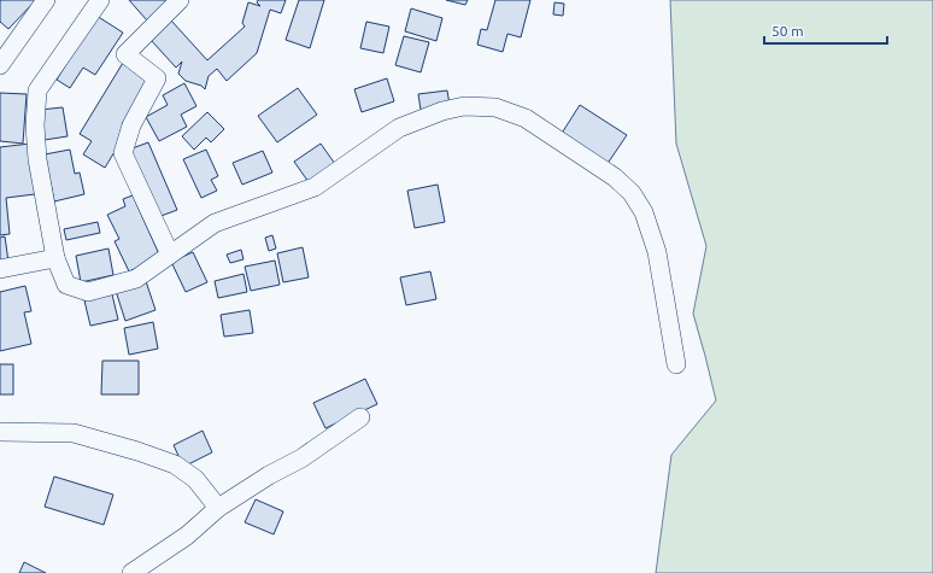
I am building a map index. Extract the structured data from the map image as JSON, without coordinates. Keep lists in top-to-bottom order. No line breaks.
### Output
{"scale_bar":"50 m"}
